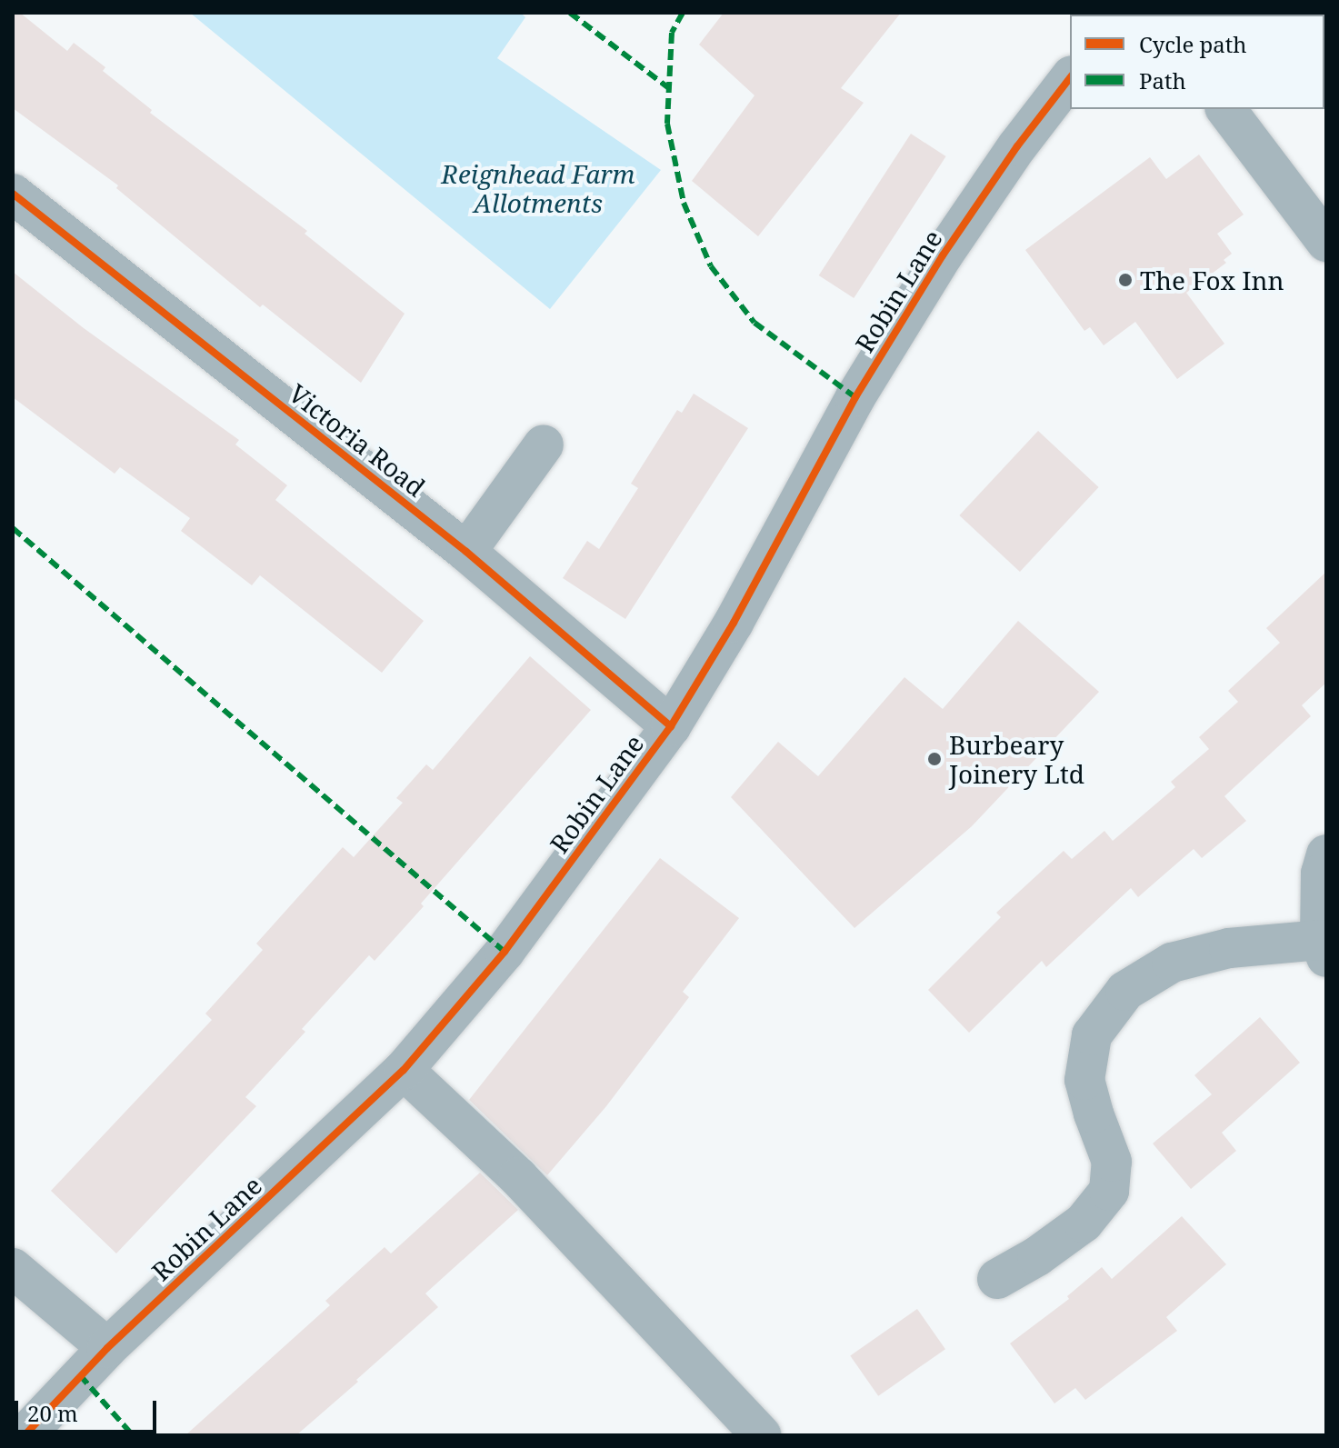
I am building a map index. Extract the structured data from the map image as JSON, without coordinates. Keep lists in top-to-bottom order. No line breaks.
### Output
{"streets":{"street":["Robin Lane","Victoria Road"]},"crossings":[["Robin Lane","Victoria Road"]],"parks":["Reignhead Farm Allotments"],"places":["The Fox Inn","Burbeary Joinery Ltd"],"legend":["Cycle path","Path"],"scale_bar":"20 m"}
